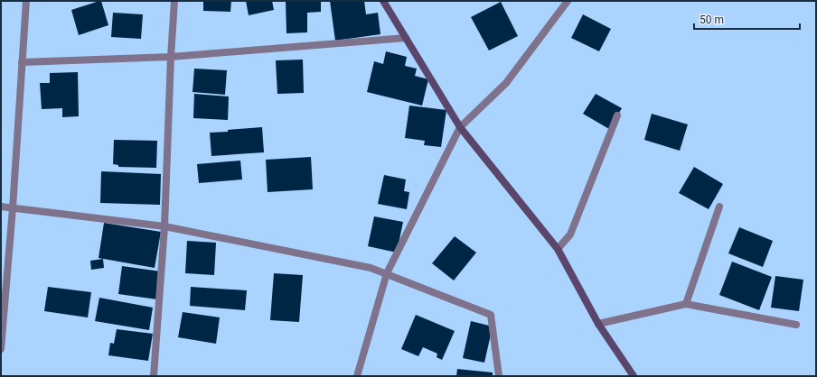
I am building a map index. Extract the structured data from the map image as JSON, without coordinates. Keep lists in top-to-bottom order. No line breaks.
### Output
{"scale_bar":"50 m"}
